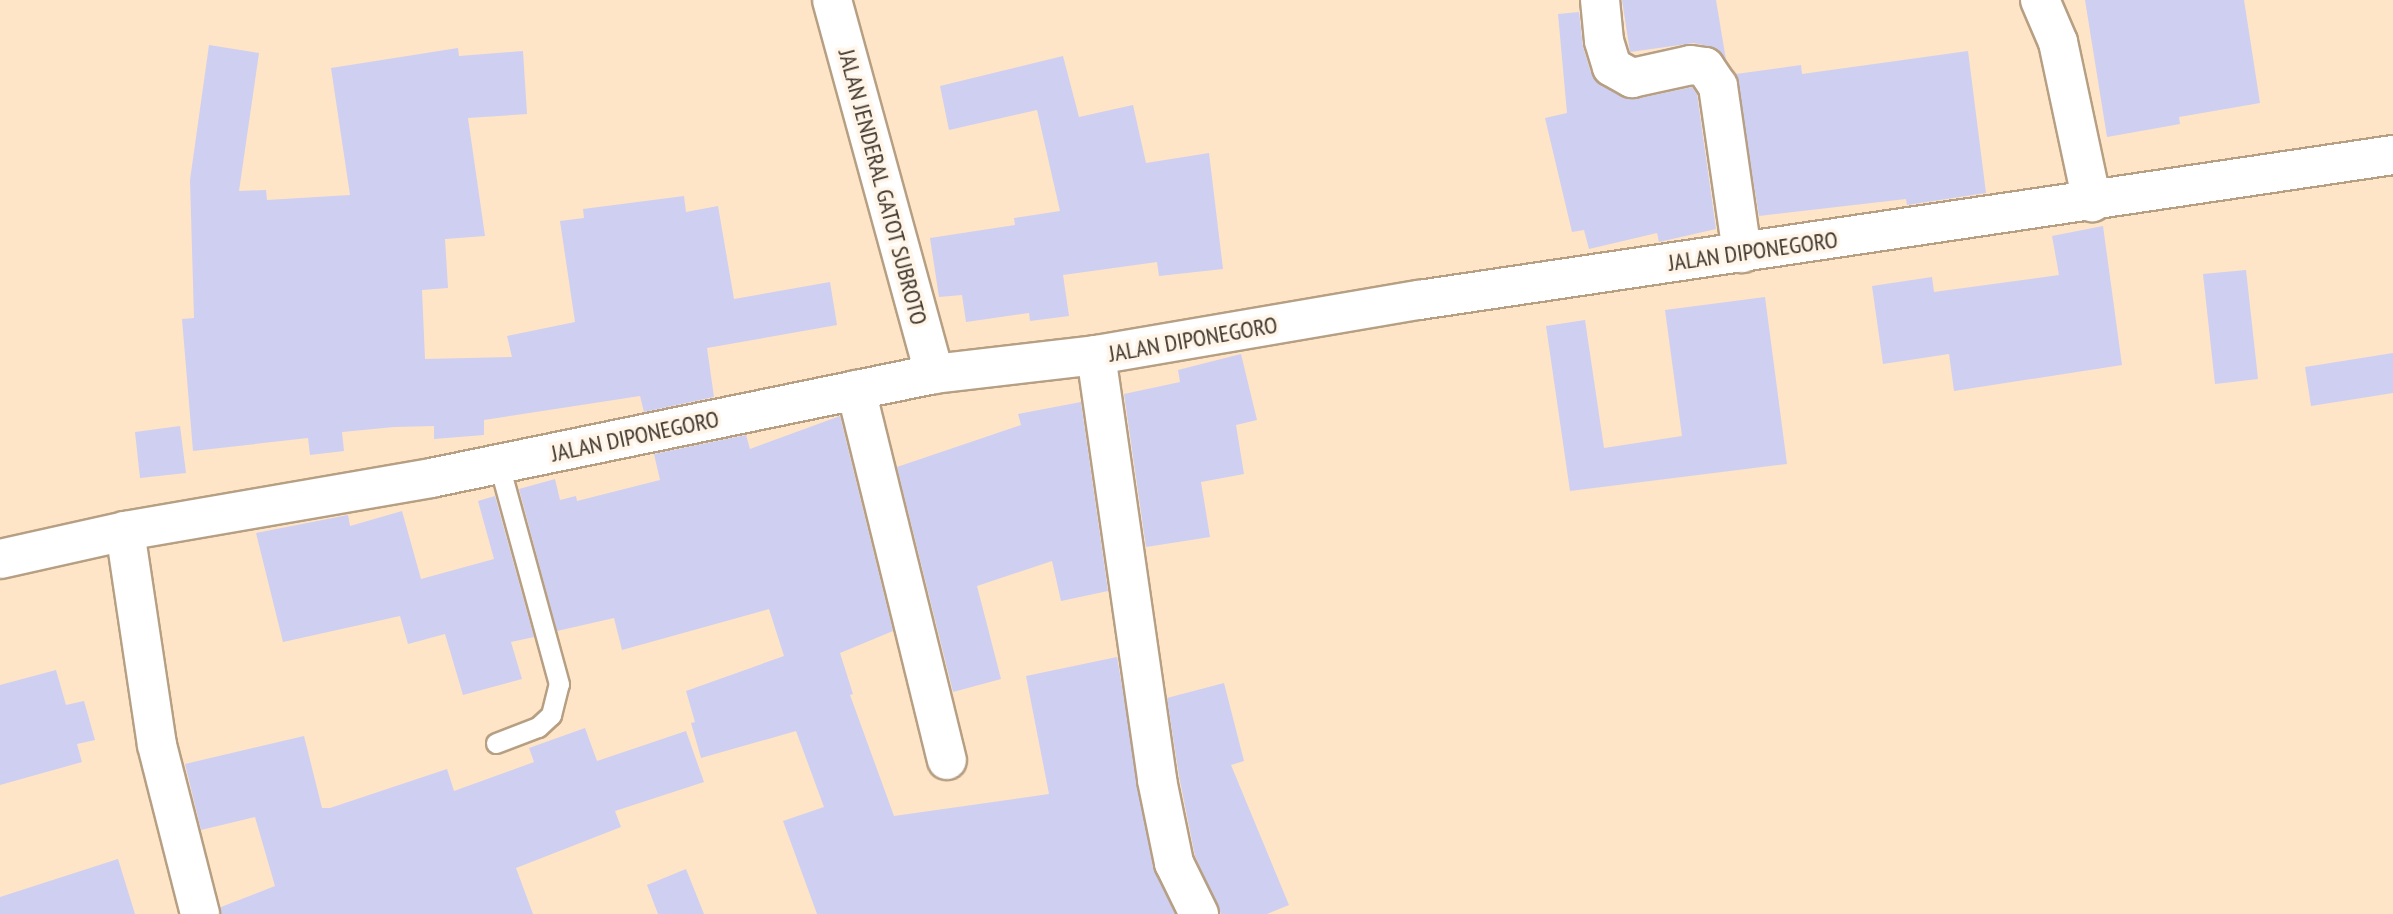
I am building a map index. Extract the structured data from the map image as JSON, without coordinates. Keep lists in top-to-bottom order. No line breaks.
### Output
{"streets":{"main road":["JALAN JENDERAL GATOT SUBROTO","JALAN DIPONEGORO"]},"crossings":[["JALAN JENDERAL GATOT SUBROTO","JALAN DIPONEGORO"]]}
